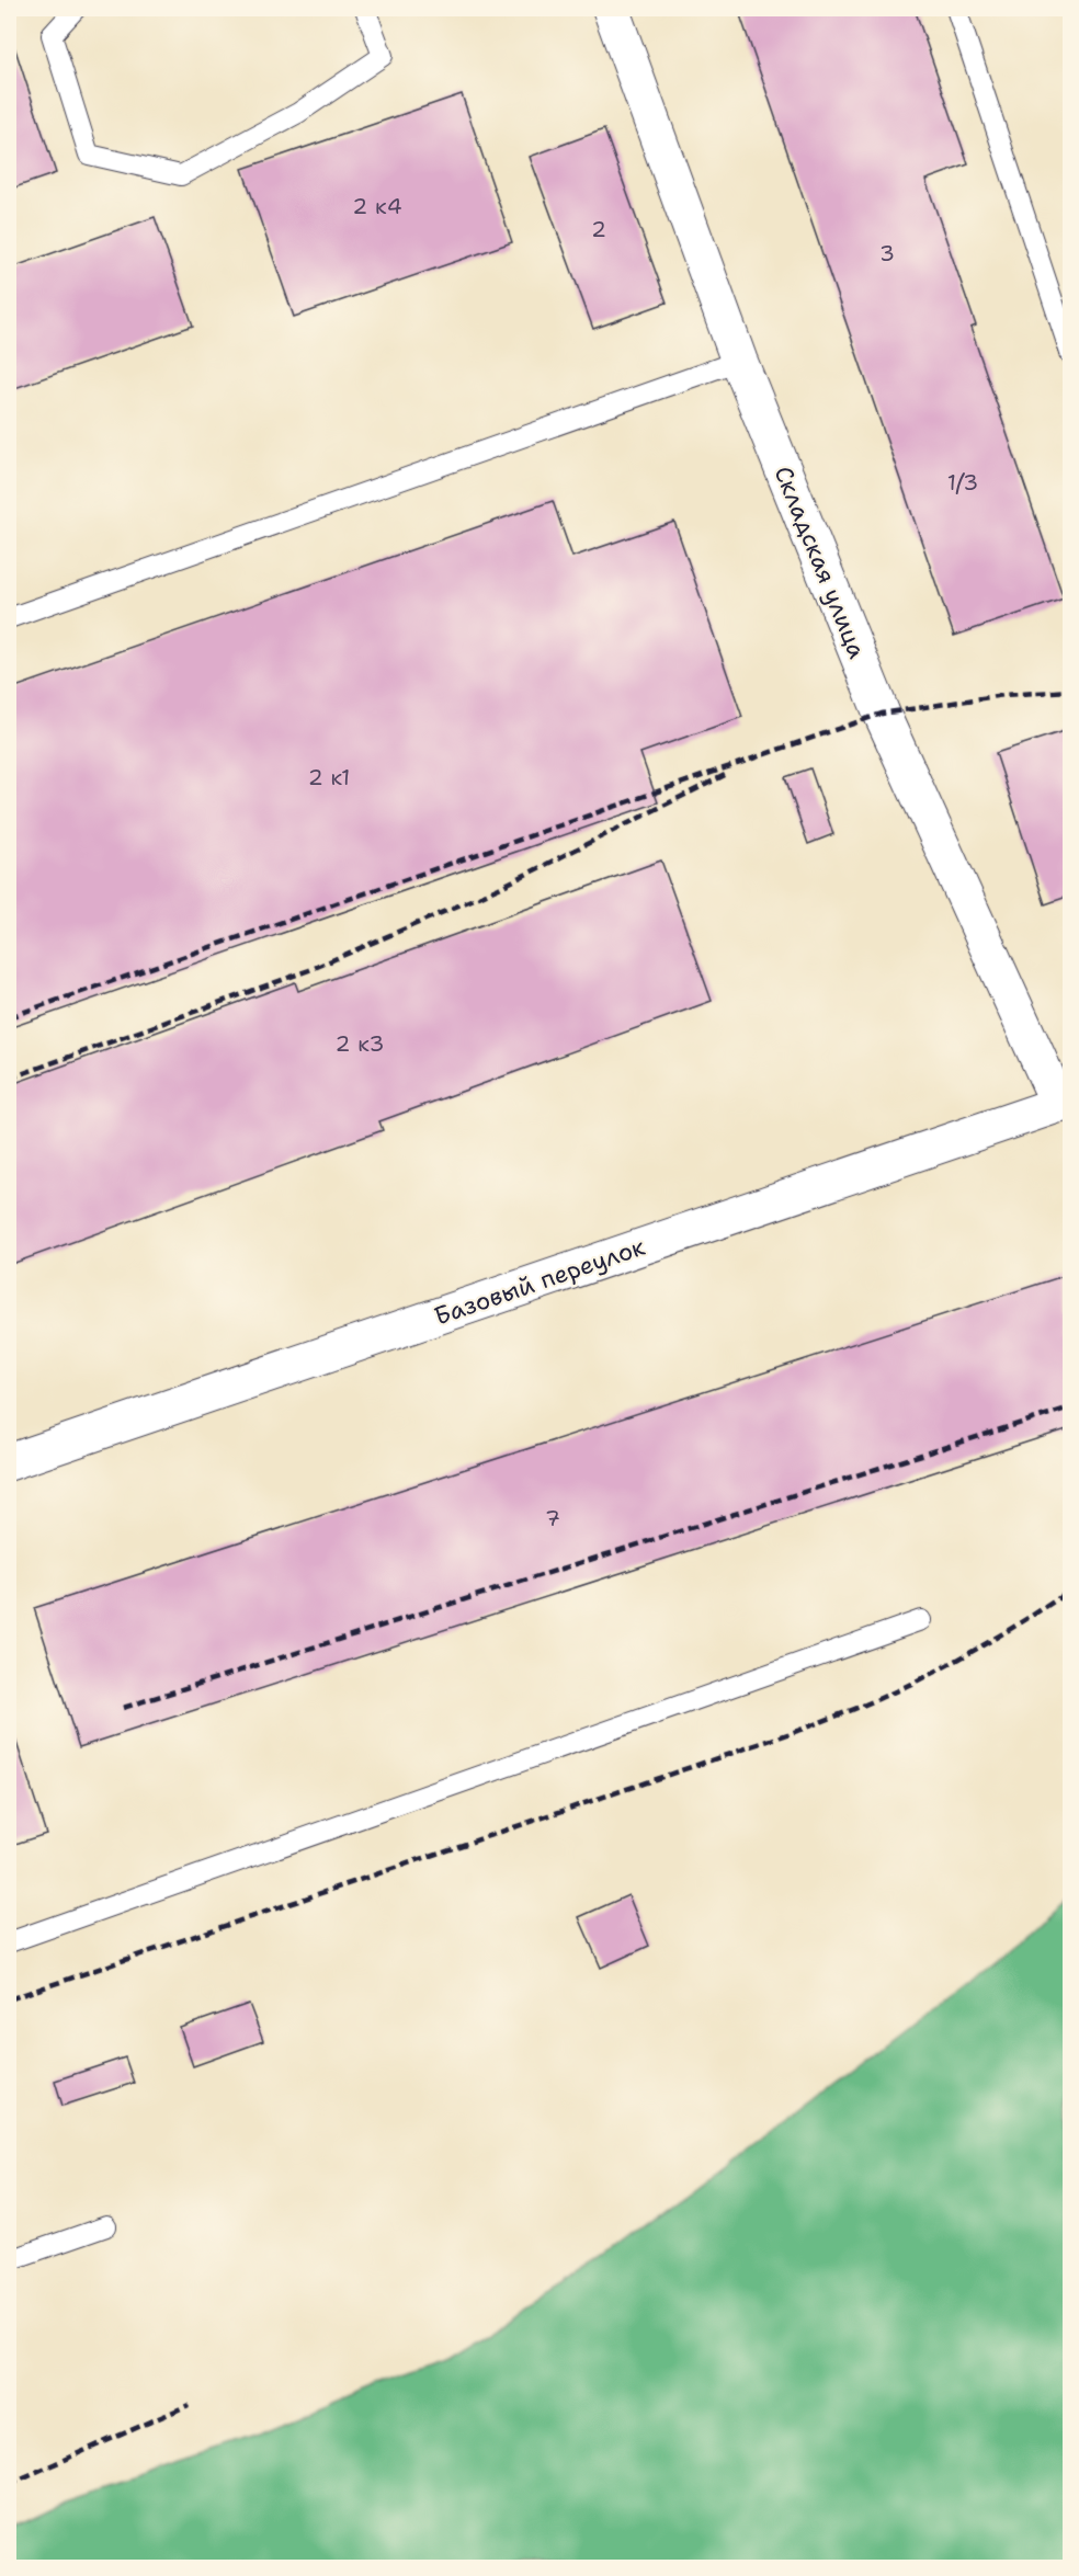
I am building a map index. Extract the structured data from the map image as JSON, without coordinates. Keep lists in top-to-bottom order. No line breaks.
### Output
{"streets":{"street":["Складская улица","Базовый переулок"]},"crossings":[["Складская улица","Базовый переулок"]],"house_numbers":["2 к4","2","3","1/3","2 к1","2 к3","7"]}
